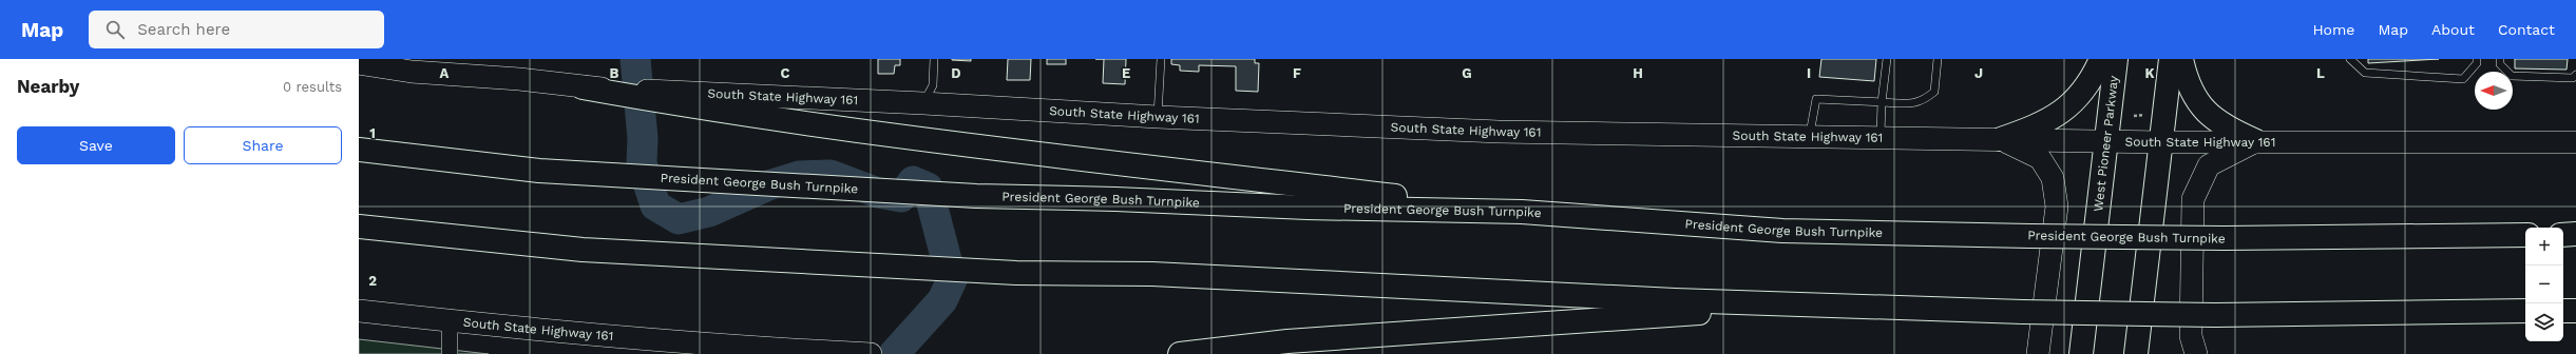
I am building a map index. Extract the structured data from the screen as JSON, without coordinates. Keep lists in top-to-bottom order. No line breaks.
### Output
{"streets":{"main road":["South State Highway 161","West Pioneer Parkway","President George Bush Turnpike"]},"crossings":[["South State Highway 161","West Pioneer Parkway"]],"north":"left","page":{"header":"Map","search":"Search here","nav":["Home","Map","About","Contact"],"heading":["Nearby","0 results"],"buttons":["Save","Share"],"map_buttons":["+","−"]},"grid":{"columns":["A","B","C","D","E","F","G","H","I","J","K","L"],"rows":["1","2"]}}
